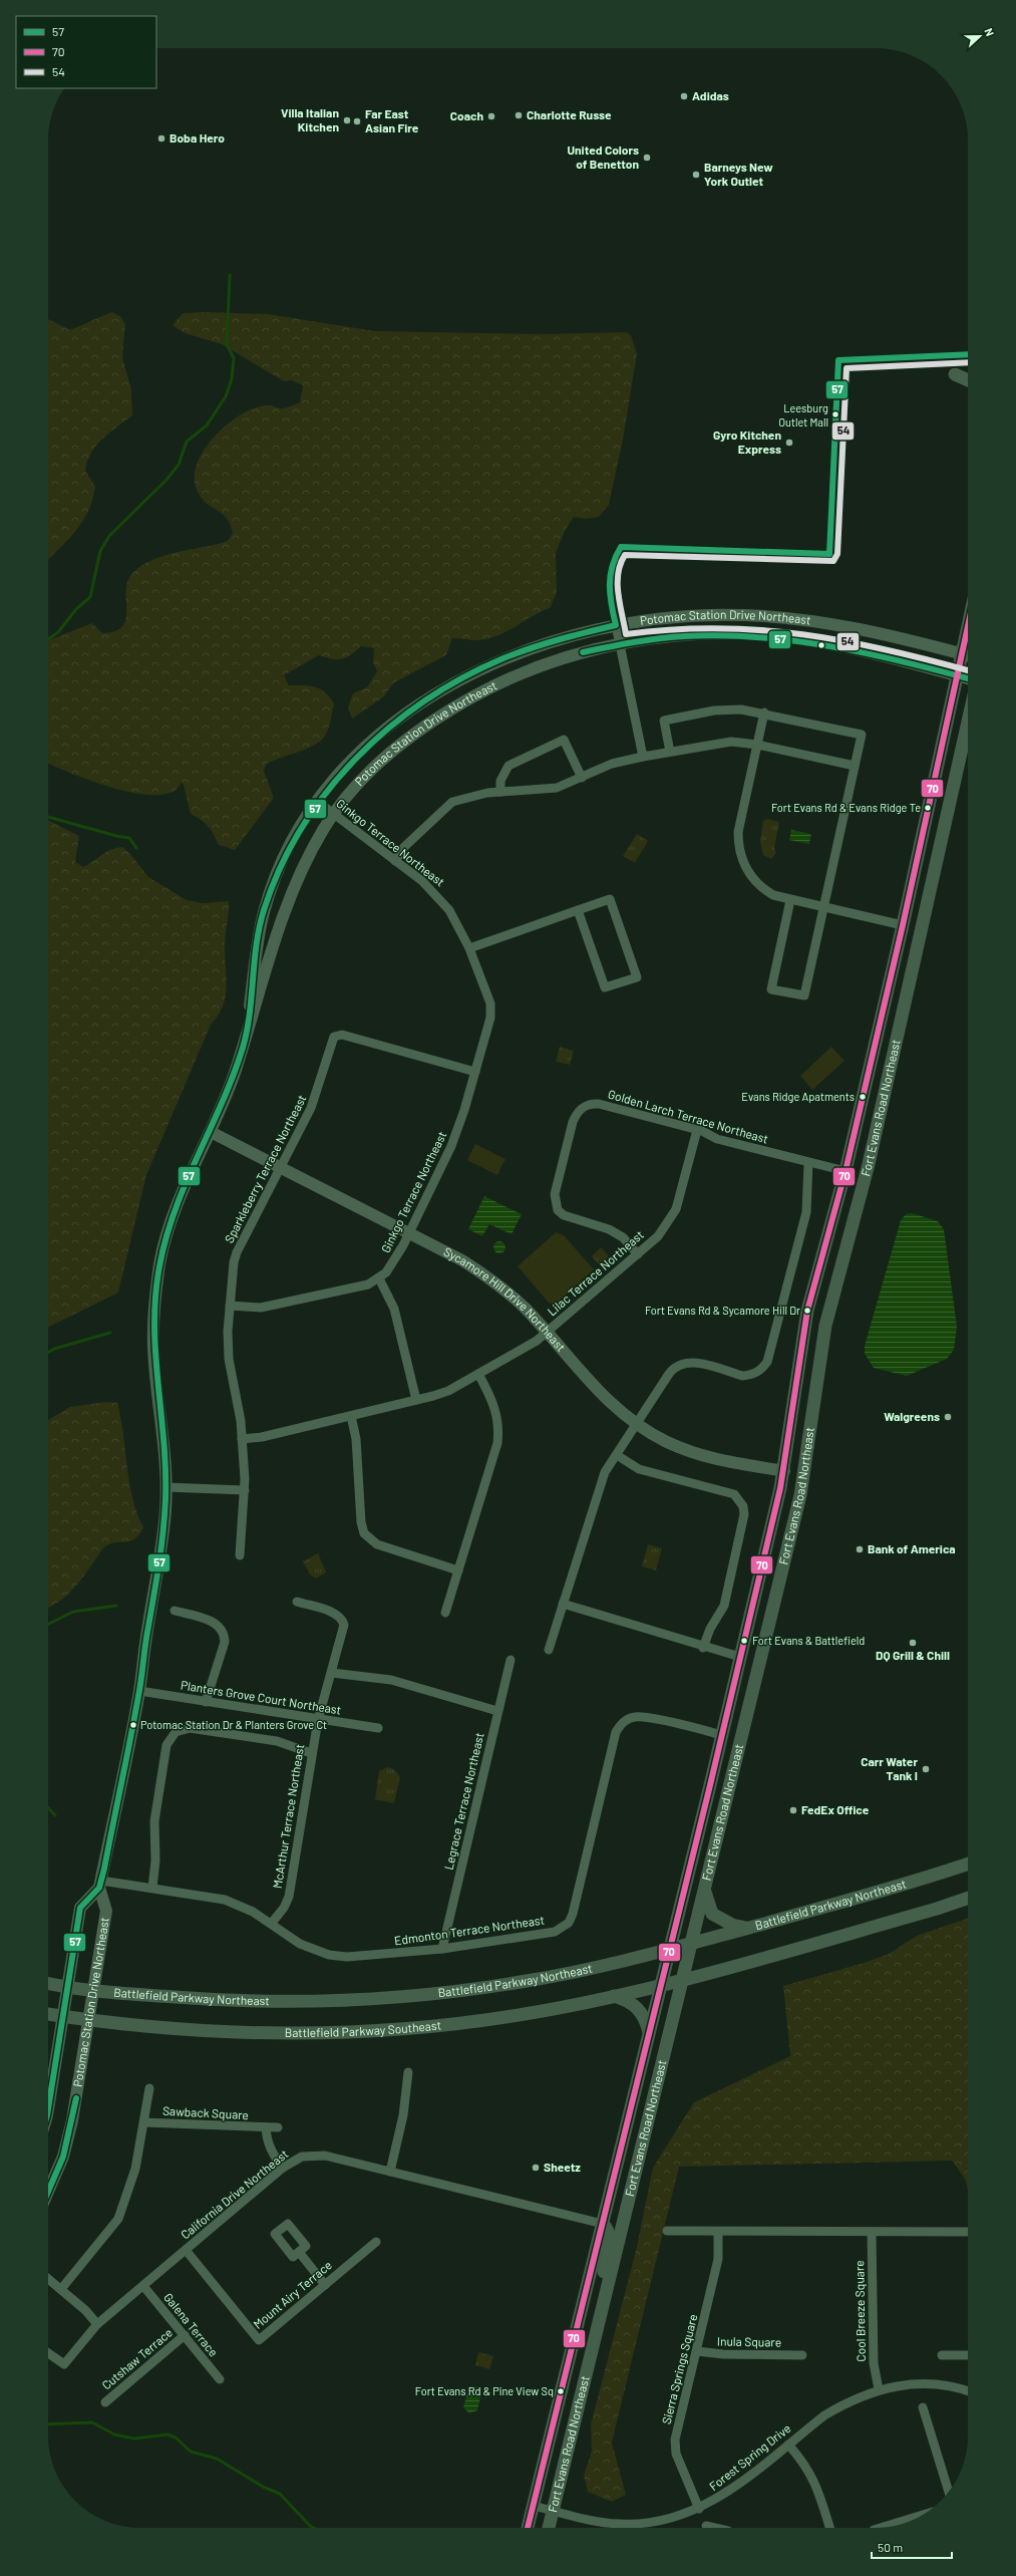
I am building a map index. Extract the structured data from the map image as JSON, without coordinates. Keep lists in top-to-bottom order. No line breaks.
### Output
{"streets":{"main road":["Fort Evans Road Northeast","Battlefield Parkway Northeast","Battlefield Parkway Southeast"],"street":["Potomac Station Drive Northeast","Ginkgo Terrace Northeast","Golden Larch Terrace Northeast","Sparkleberry Terrace Northeast","Lilac Terrace Northeast","Sycamore Hill Drive Northeast","Planters Grove Court Northeast","Legrace Terrace Northeast","McArthur Terrace Northeast","Edmonton Terrace Northeast","Sawback Square","California Drive Northeast","Mount Airy Terrace","Cool Breeze Square","Galena Terrace","Inula Square","Cutshaw Terrace","Sierra Springs Square","Forest Spring Drive"]},"crossings":[["Potomac Station Drive Northeast","Ginkgo Terrace Northeast"],["Potomac Station Drive Northeast","Fort Evans Road Northeast"],["Potomac Station Drive Northeast","Sycamore Hill Drive Northeast"],["Potomac Station Drive Northeast","Planters Grove Court Northeast"],["Potomac Station Drive Northeast","Battlefield Parkway Northeast"],["Potomac Station Drive Northeast","Edmonton Terrace Northeast"],["Potomac Station Drive Northeast","Battlefield Parkway Southeast"],["Ginkgo Terrace Northeast","Sparkleberry Terrace Northeast"],["Ginkgo Terrace Northeast","Sycamore Hill Drive Northeast"],["Fort Evans Road Northeast","Golden Larch Terrace Northeast"],["Fort Evans Road Northeast","Sycamore Hill Drive Northeast"],["Fort Evans Road Northeast","Battlefield Parkway Northeast"],["Fort Evans Road Northeast","Edmonton Terrace Northeast"],["Fort Evans Road Northeast","Battlefield Parkway Southeast"],["Fort Evans Road Northeast","California Drive Northeast"],["Fort Evans Road Northeast","Forest Spring Drive"],["Golden Larch Terrace Northeast","Lilac Terrace Northeast"],["Sparkleberry Terrace Northeast","Lilac Terrace Northeast"],["Sparkleberry Terrace Northeast","Sycamore Hill Drive Northeast"],["Lilac Terrace Northeast","Sycamore Hill Drive Northeast"],["Planters Grove Court Northeast","McArthur Terrace Northeast"],["Legrace Terrace Northeast","Edmonton Terrace Northeast"],["McArthur Terrace Northeast","Edmonton Terrace Northeast"],["California Drive Northeast","Mount Airy Terrace"],["California Drive Northeast","Galena Terrace"],["Cool Breeze Square","Forest Spring Drive"],["Galena Terrace","Cutshaw Terrace"],["Inula Square","Sierra Springs Square"],["Sierra Springs Square","Forest Spring Drive"]],"places":["Adidas","Charlotte Russe","Coach","Villa Italian Kitchen","Far East Asian Fire","Boba Hero","United Colors of Benetton","Barneys New York Outlet","Leesburg Outlet Mall","Gyro Kitchen Express","Fort Evans Rd & Evans Ridge Te","Evans Ridge Apatments","Fort Evans Rd & Sycamore Hill Dr","Walgreens","Bank of America","Fort Evans & Battlefield","DQ Grill & Chill","Potomac Station Dr & Planters Grove Ct","Carr Water Tank I","FedEx Office","Sheetz","Fort Evans Rd & Pine View Sq"],"lines":["transit line 57","transit line 54","transit line 70"],"legend":["57","70","54"],"scale_bar":"50 m","north":"right"}
